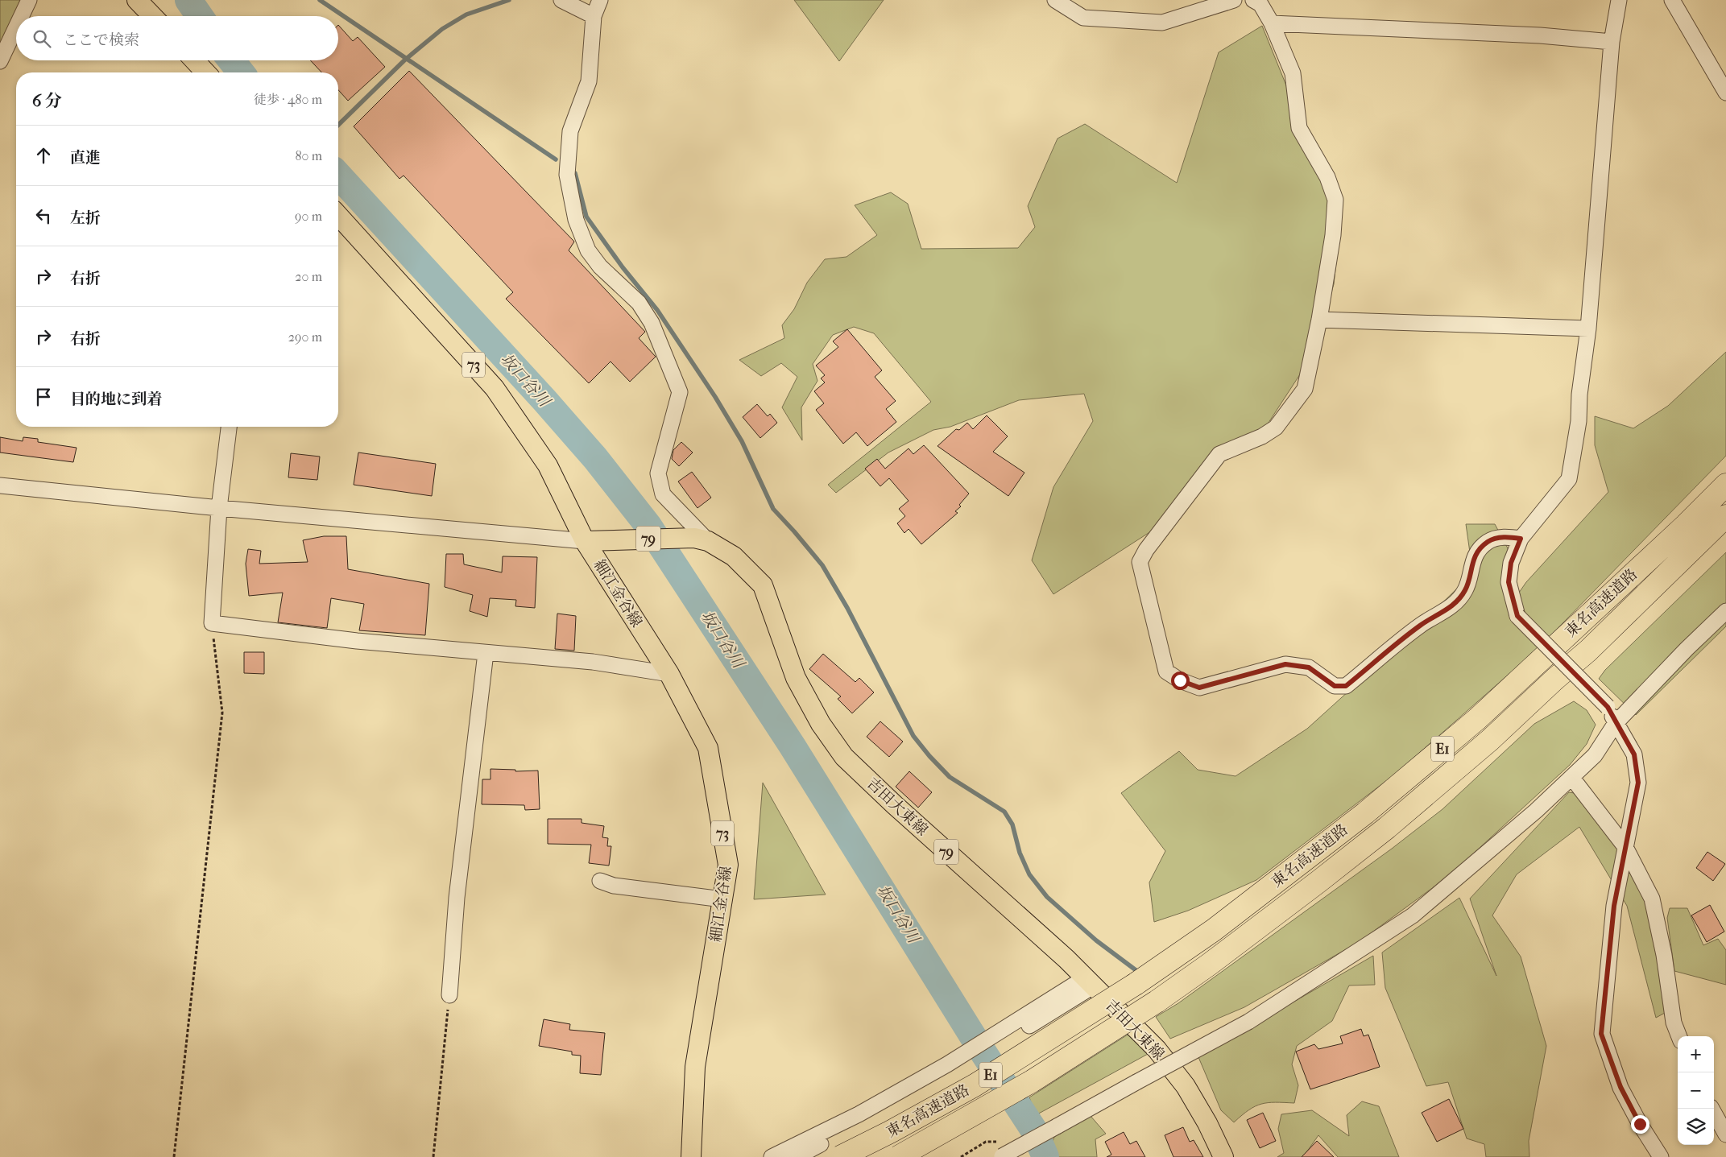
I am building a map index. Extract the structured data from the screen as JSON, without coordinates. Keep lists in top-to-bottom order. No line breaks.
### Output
{"streets":{"highway":["東名高速道路","E1"],"main road":["73","79","細江金谷線","吉田大東線"]},"crossings":[["73","79"],["73","細江金谷線"],["79","細江金谷線"],["79","吉田大東線"]],"water":["坂口谷川"],"page":{"search":"ここで検索","heading":["6 分","徒歩 · 480 m"],"list":[["直進","80 m"],["左折","90 m"],["右折","20 m"],["右折","290 m"],"目的地に到着"],"map_buttons":["+","−"]}}
